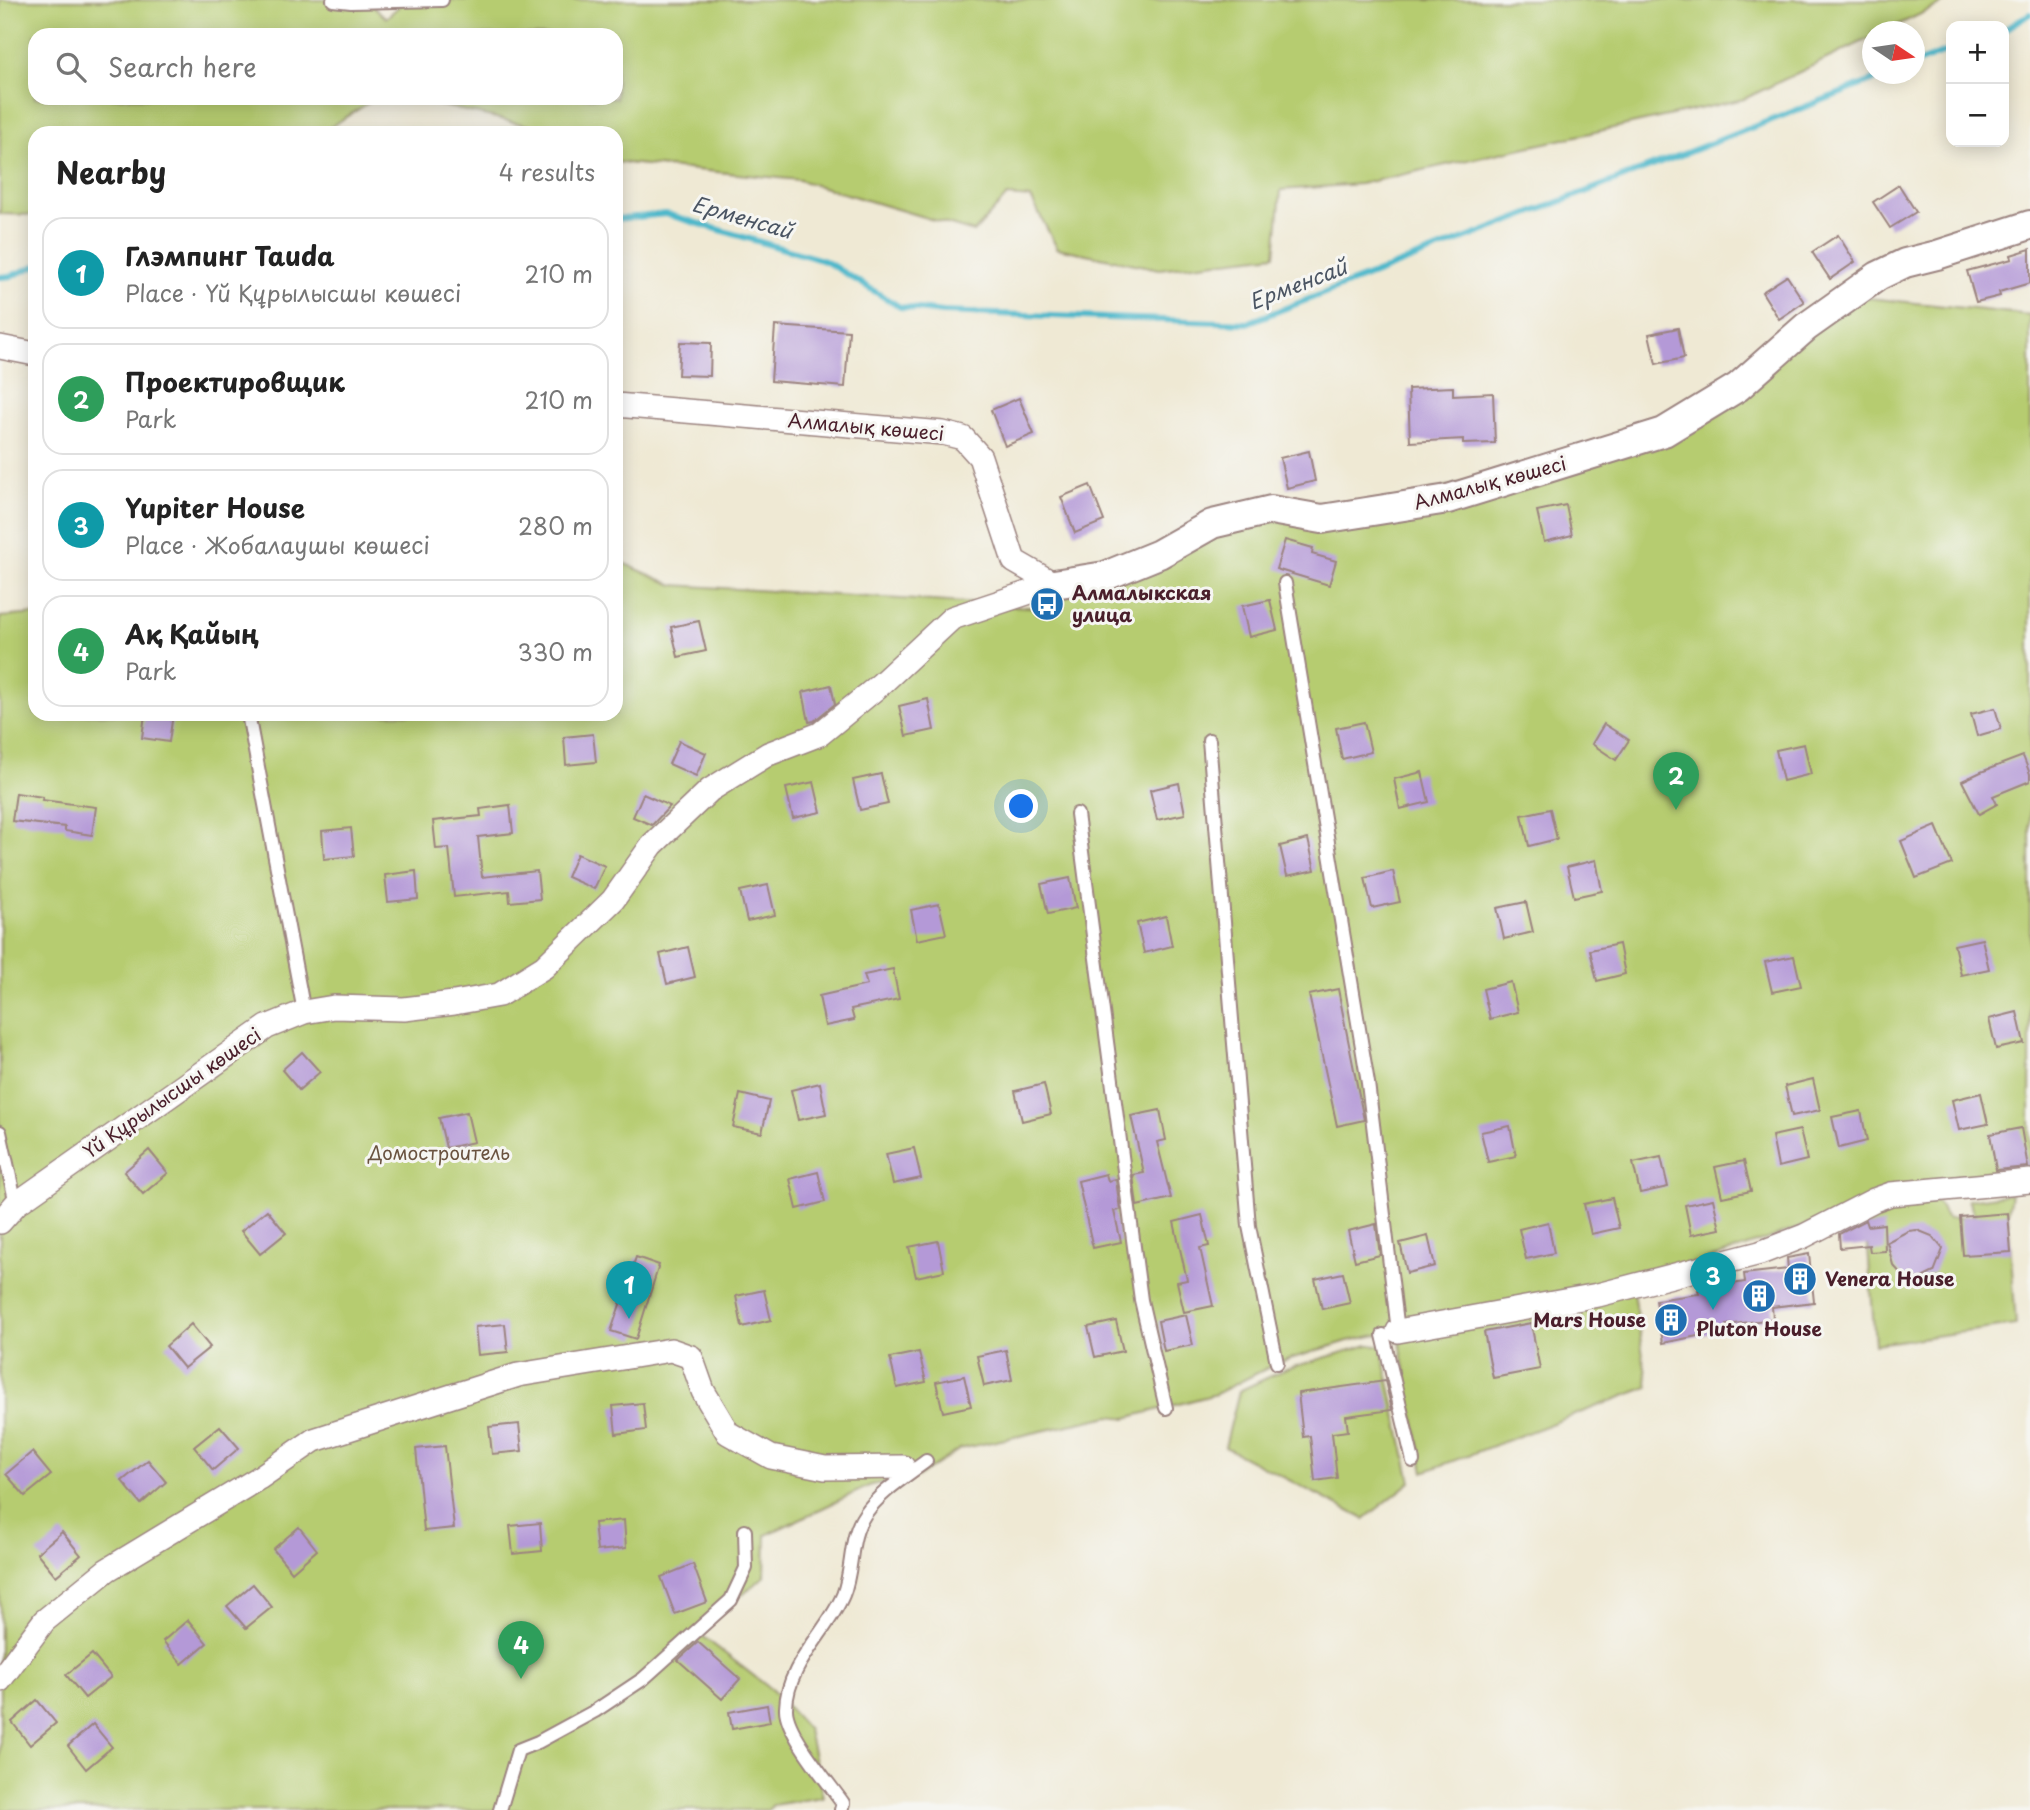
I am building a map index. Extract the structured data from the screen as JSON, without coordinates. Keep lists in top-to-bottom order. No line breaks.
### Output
{"streets":{"street":["Алмалық көшесі","Үй Құрылысшы көшесі"]},"crossings":[["Алмалық көшесі","Үй Құрылысшы көшесі"]],"water":["Ерменсай"],"parks":["Домостроитель"],"places":{"bus stop":["Алмалыкская улица"],"building":["Venera House","Pluton House","Mars House"]},"north":"right","page":{"map_buttons":["+","−"],"search":"Search here","heading":["Nearby","4 results"],"list":[{"mark":"1","name":"Глэмпинг Tauda","note":"Place · Үй Құрылысшы көшесі","value":"210 m"},{"mark":"2","name":"Проектировщик","note":"Park","value":"210 m"},{"mark":"3","name":"Yupiter House","note":"Place · Жобалаушы көшесі","value":"280 m"},{"mark":"4","name":"Ақ Қайың","note":"Park","value":"330 m"}],"pins":["2","3","1","4"]}}
